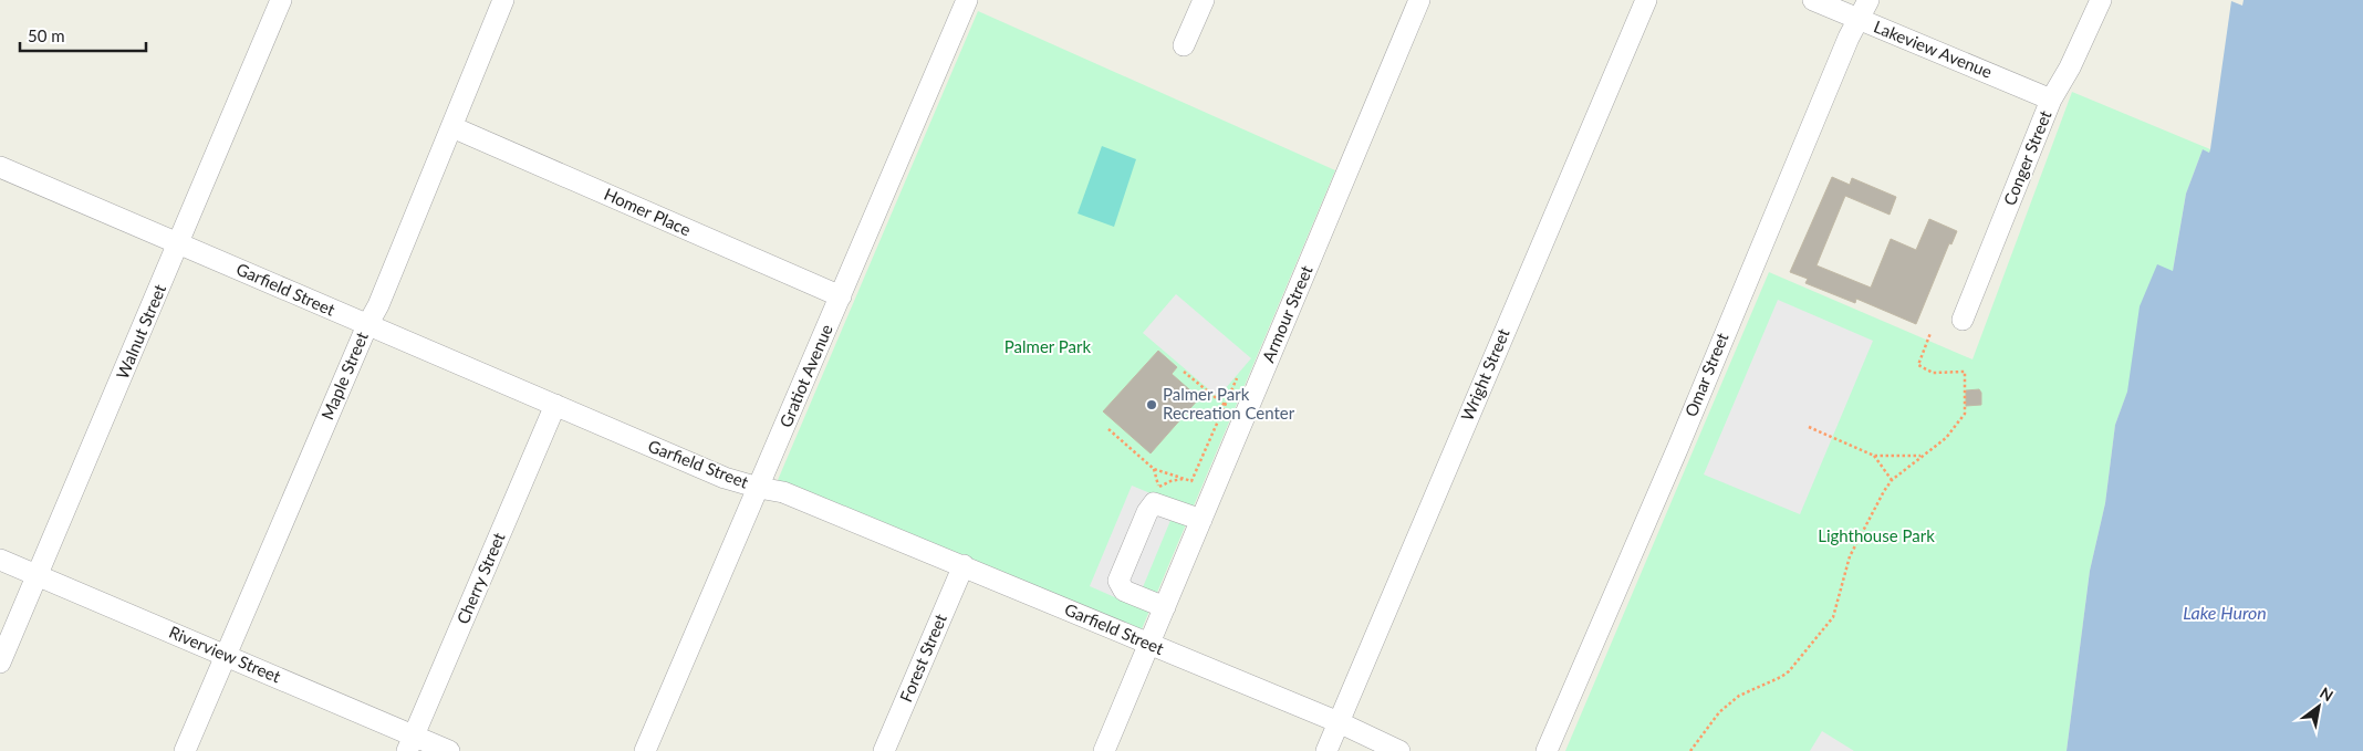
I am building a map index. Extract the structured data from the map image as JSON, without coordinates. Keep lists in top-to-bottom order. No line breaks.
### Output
{"streets":{"street":["Lakeview Avenue","Conger Street","Homer Place","Garfield Street","Armour Street","Walnut Street","Wright Street","Omar Street","Maple Street","Gratiot Avenue","Cherry Street","Riverview Street","Forest Street"]},"crossings":[["Lakeview Avenue","Conger Street"],["Lakeview Avenue","Omar Street"],["Homer Place","Maple Street"],["Homer Place","Gratiot Avenue"],["Garfield Street","Armour Street"],["Garfield Street","Walnut Street"],["Garfield Street","Wright Street"],["Garfield Street","Maple Street"],["Garfield Street","Gratiot Avenue"],["Garfield Street","Cherry Street"],["Garfield Street","Forest Street"],["Walnut Street","Riverview Street"],["Maple Street","Riverview Street"],["Cherry Street","Riverview Street"]],"water":["Lake Huron"],"parks":["Palmer Park","Lighthouse Park"],"places":["Palmer Park Recreation Center"],"scale_bar":"50 m","north":"top right"}
